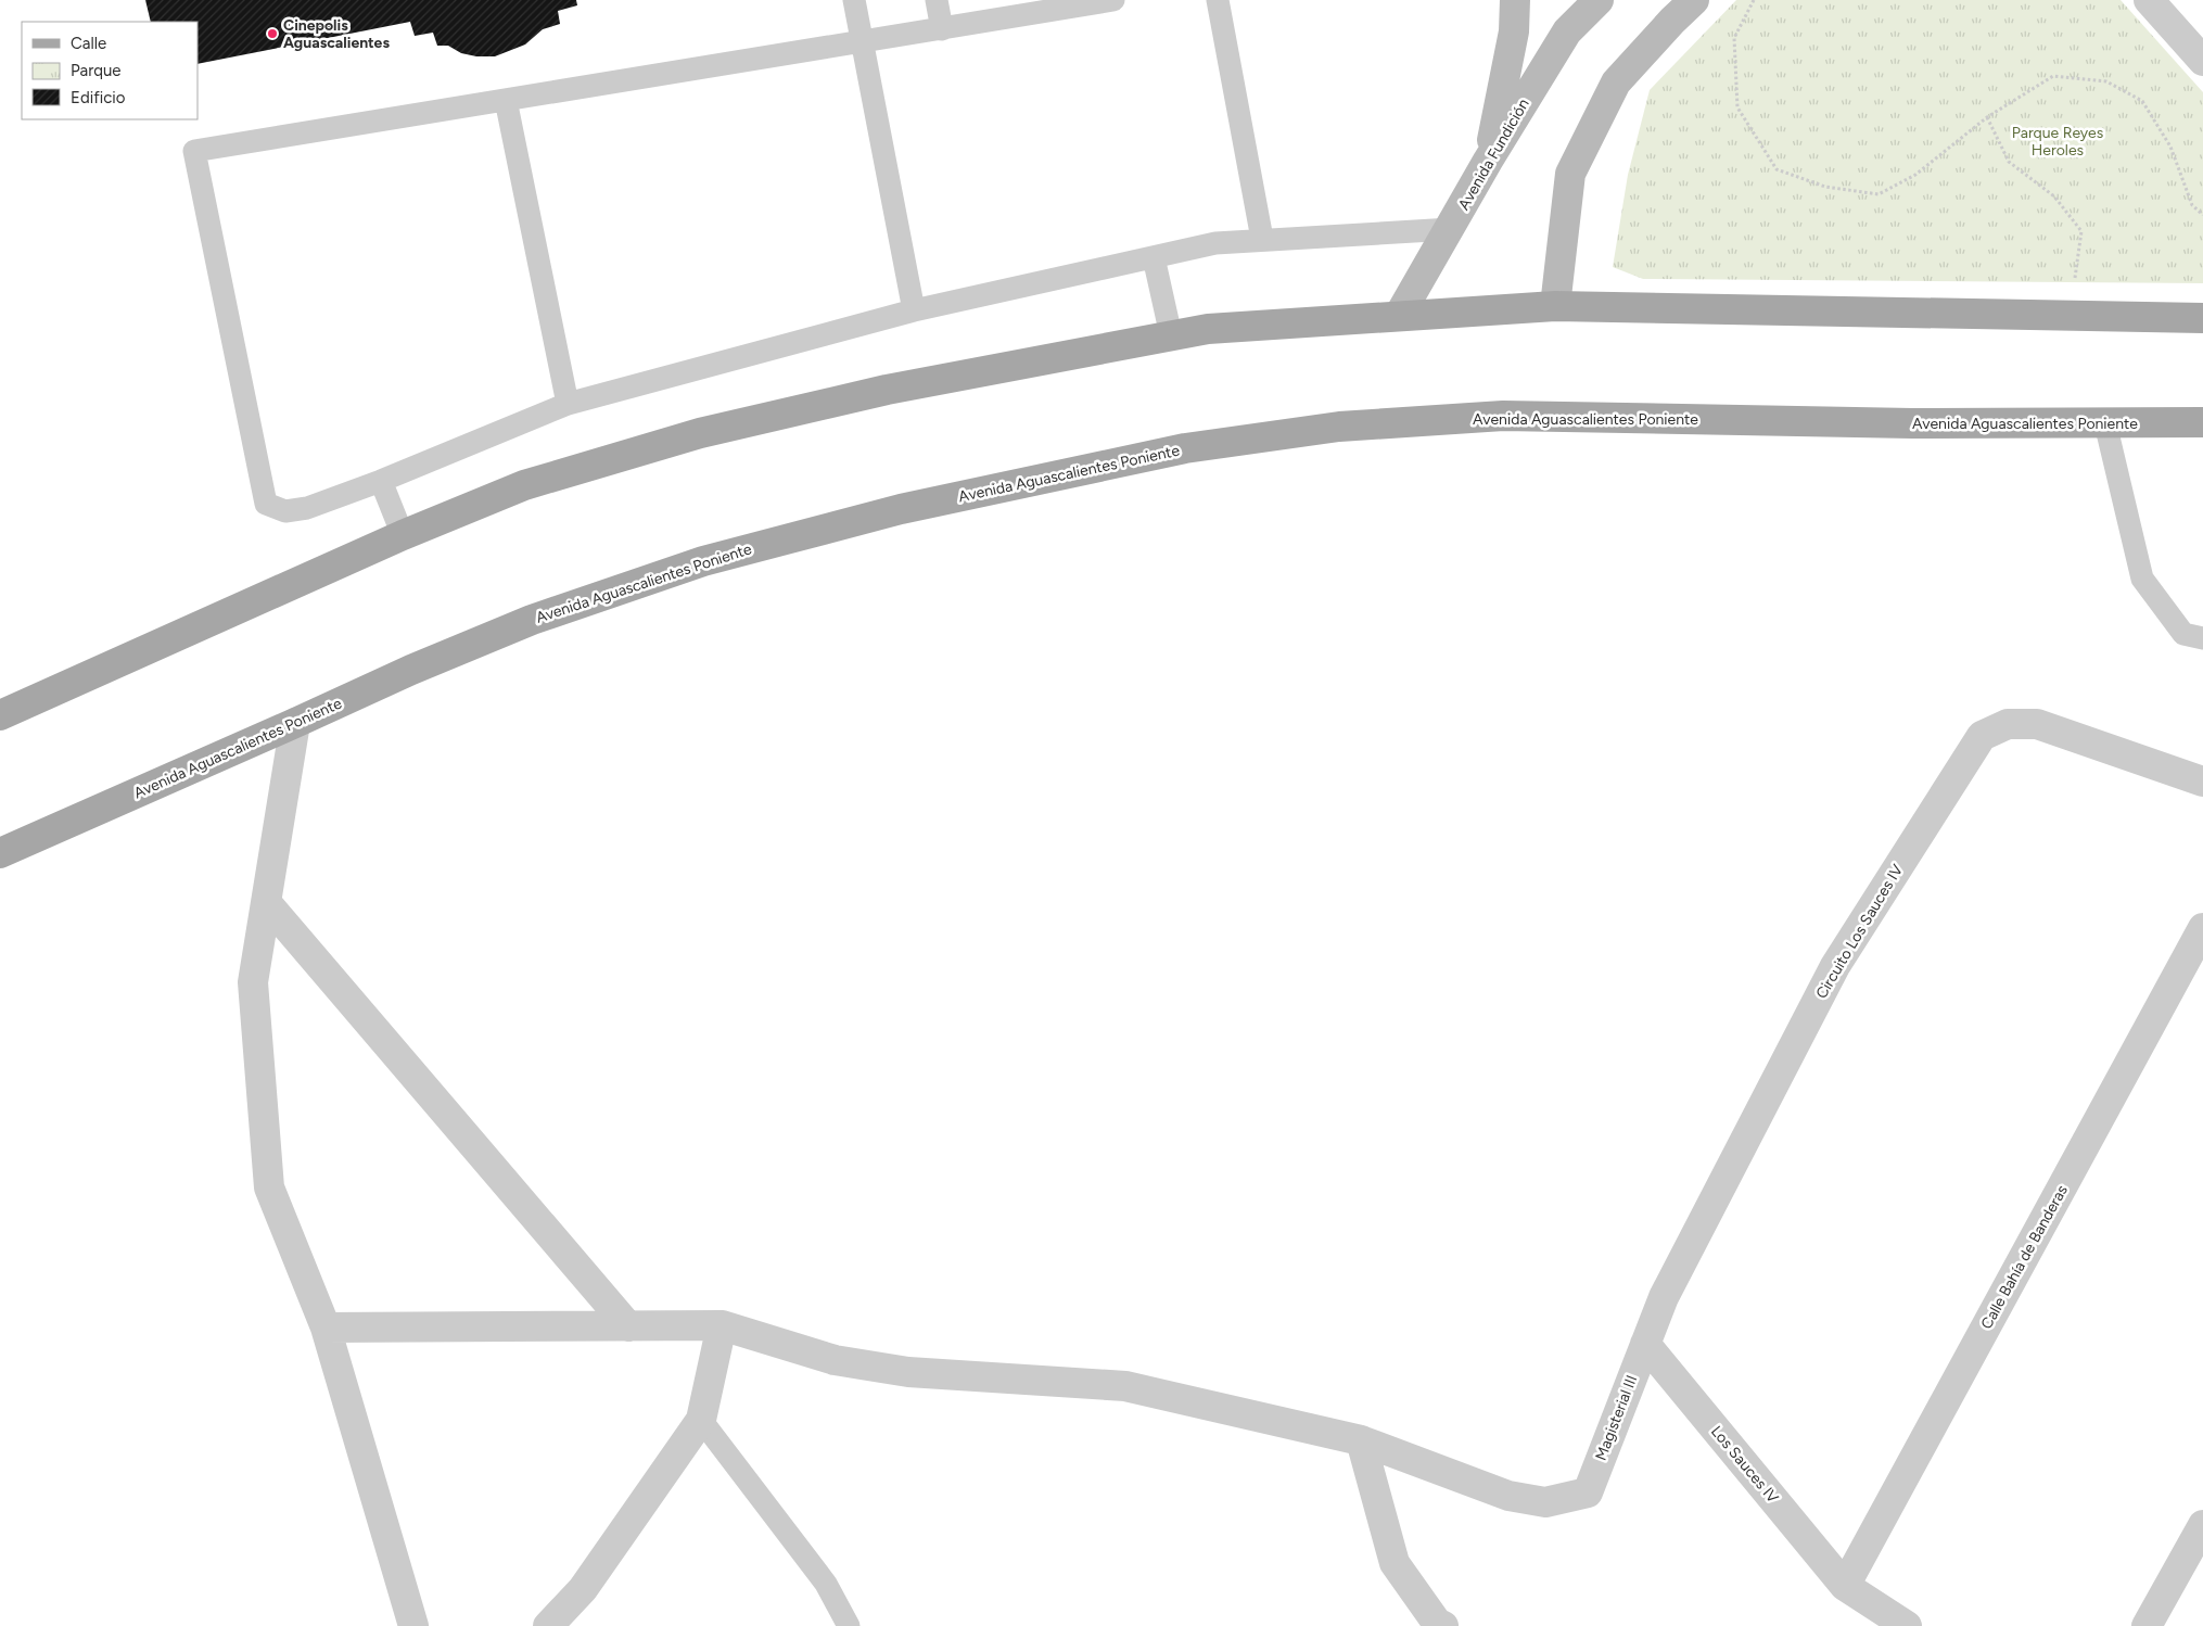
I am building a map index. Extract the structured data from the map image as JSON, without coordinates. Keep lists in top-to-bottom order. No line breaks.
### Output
{"streets":{"main road":["Avenida Aguascalientes Poniente"],"street":["Avenida Fundición","Circuito Los Sauces IV","Calle Bahía de Banderas","Magisterial III","Los Sauces IV"]},"crossings":[["Circuito Los Sauces IV","Magisterial III"],["Circuito Los Sauces IV","Los Sauces IV"],["Calle Bahía de Banderas","Los Sauces IV"],["Magisterial III","Los Sauces IV"]],"parks":["Parque Reyes Heroles"],"places":["Cinepolis Aguascalientes"],"legend":["Calle","Parque","Edificio"]}
